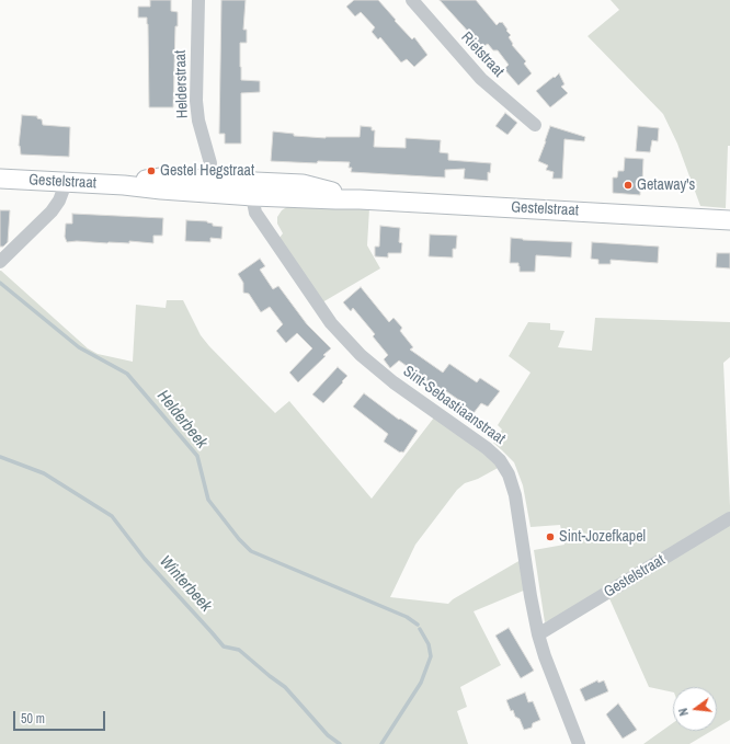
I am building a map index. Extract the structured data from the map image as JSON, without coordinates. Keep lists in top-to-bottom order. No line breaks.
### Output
{"streets":{"main road":["Gestelstraat"],"street":["Rietstraat","Helderstraat","Sint-Sebastiaanstraat"]},"crossings":[["Helderstraat","Gestelstraat"],["Gestelstraat","Sint-Sebastiaanstraat"]],"water":["Helderbeek","Winterbeek"],"places":["Gestel Hegstraat","Getaway's","Sint-Jozefkapel"],"scale_bar":"50 m","north":"left"}
